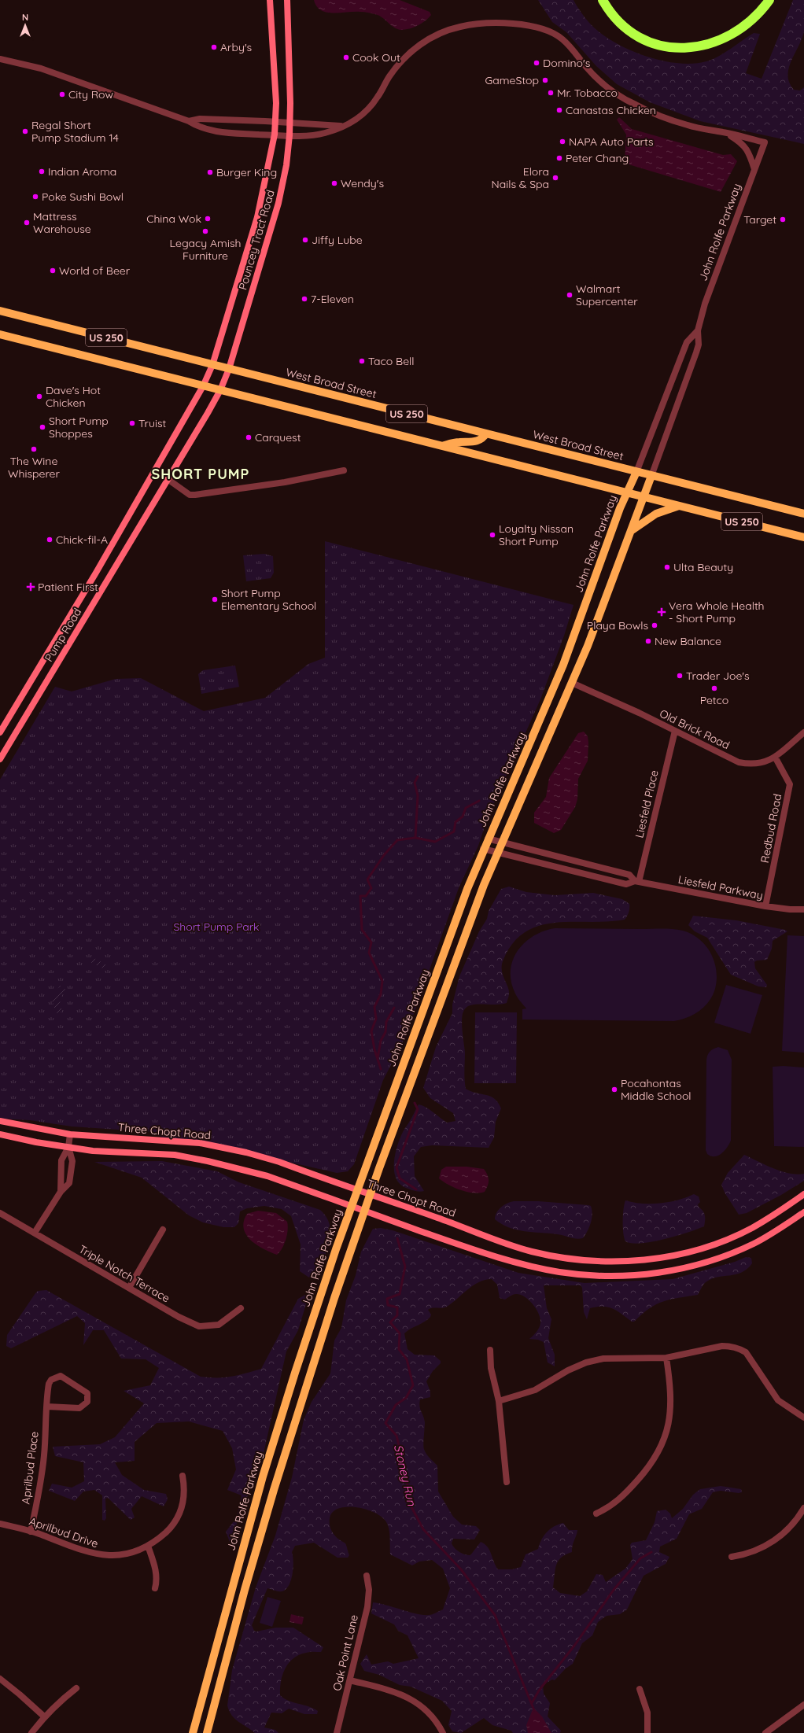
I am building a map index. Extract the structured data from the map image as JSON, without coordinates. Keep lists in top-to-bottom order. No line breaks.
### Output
{"streets":{"main road":["John Rolfe Parkway","Pouncey Tract Road","US 250","West Broad Street","Pump Road","Three Chopt Road"],"street":["Old Brick Road","Liesfeld Place","Redbud Road","Liesfeld Parkway","Triple Notch Terrace","Aprilbud Place","Aprilbud Drive","Oak Point Lane"]},"crossings":[["John Rolfe Parkway","US 250"],["John Rolfe Parkway","West Broad Street"],["John Rolfe Parkway","Old Brick Road"],["John Rolfe Parkway","Liesfeld Parkway"],["John Rolfe Parkway","Three Chopt Road"],["Pouncey Tract Road","US 250"],["Pouncey Tract Road","West Broad Street"],["Pouncey Tract Road","Pump Road"],["US 250","Pump Road"],["Old Brick Road","Liesfeld Place"],["Old Brick Road","Redbud Road"],["Liesfeld Place","Liesfeld Parkway"],["Redbud Road","Liesfeld Parkway"],["Aprilbud Place","Aprilbud Drive"]],"districts":["SHORT PUMP"],"water":["Stoney Run"],"parks":["Short Pump Park"],"places":{"other":["Arby's","Cook Out","Domino's","GameStop","Mr. Tobacco","City Row","Canastas Chicken","Regal Short Pump Stadium 14","NAPA Auto Parts","Peter Chang","Indian Aroma","Burger King","Elora Nails & Spa","Wendy's","Poke Sushi Bowl","China Wok","Target","Mattress Warehouse","Legacy Amish Furniture","Jiffy Lube","World of Beer","Walmart Supercenter","7-Eleven","Taco Bell","Dave's Hot Chicken","Truist","Short Pump Shoppes","Carquest","The Wine Whisperer","Loyalty Nissan Short Pump","Chick-fil-A","Ulta Beauty","Short Pump Elementary School","Playa Bowls","New Balance","Trader Joe's","Petco","Pocahontas Middle School"],"health":["Patient First","Vera Whole Health - Short Pump"]},"north":"top"}
